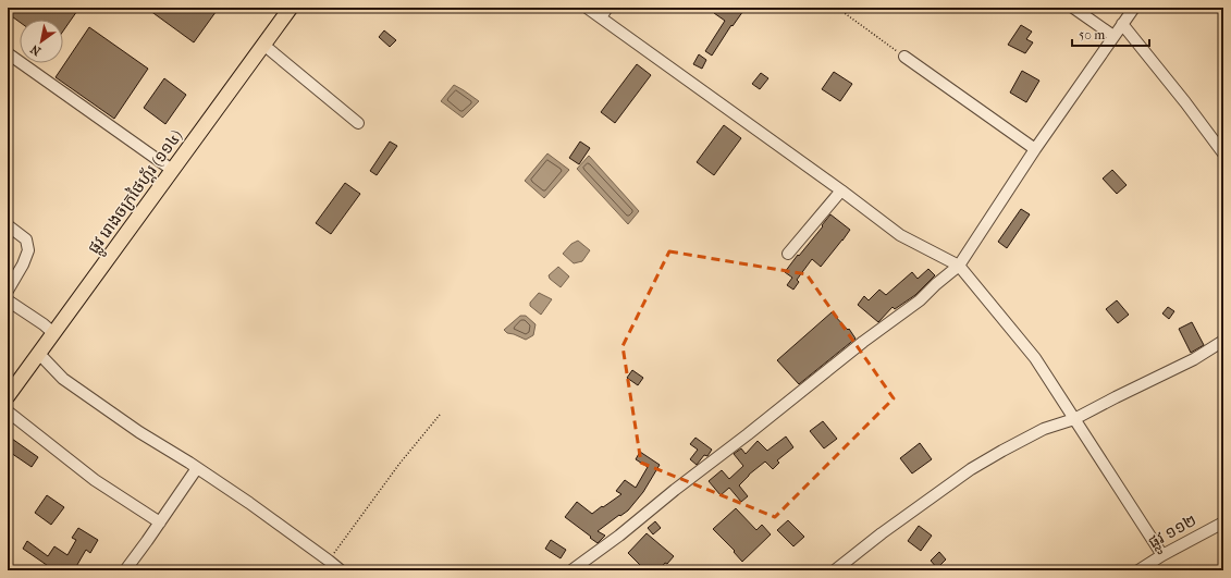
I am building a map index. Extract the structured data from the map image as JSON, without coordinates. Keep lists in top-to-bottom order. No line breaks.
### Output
{"streets":{"main road":["ផ្លូវ រោងចក្រថៃហ្គ័រ (១១៤)"],"street":["ផ្លូវ ១១២"]},"scale_bar":"50 m","north":"bottom left"}
